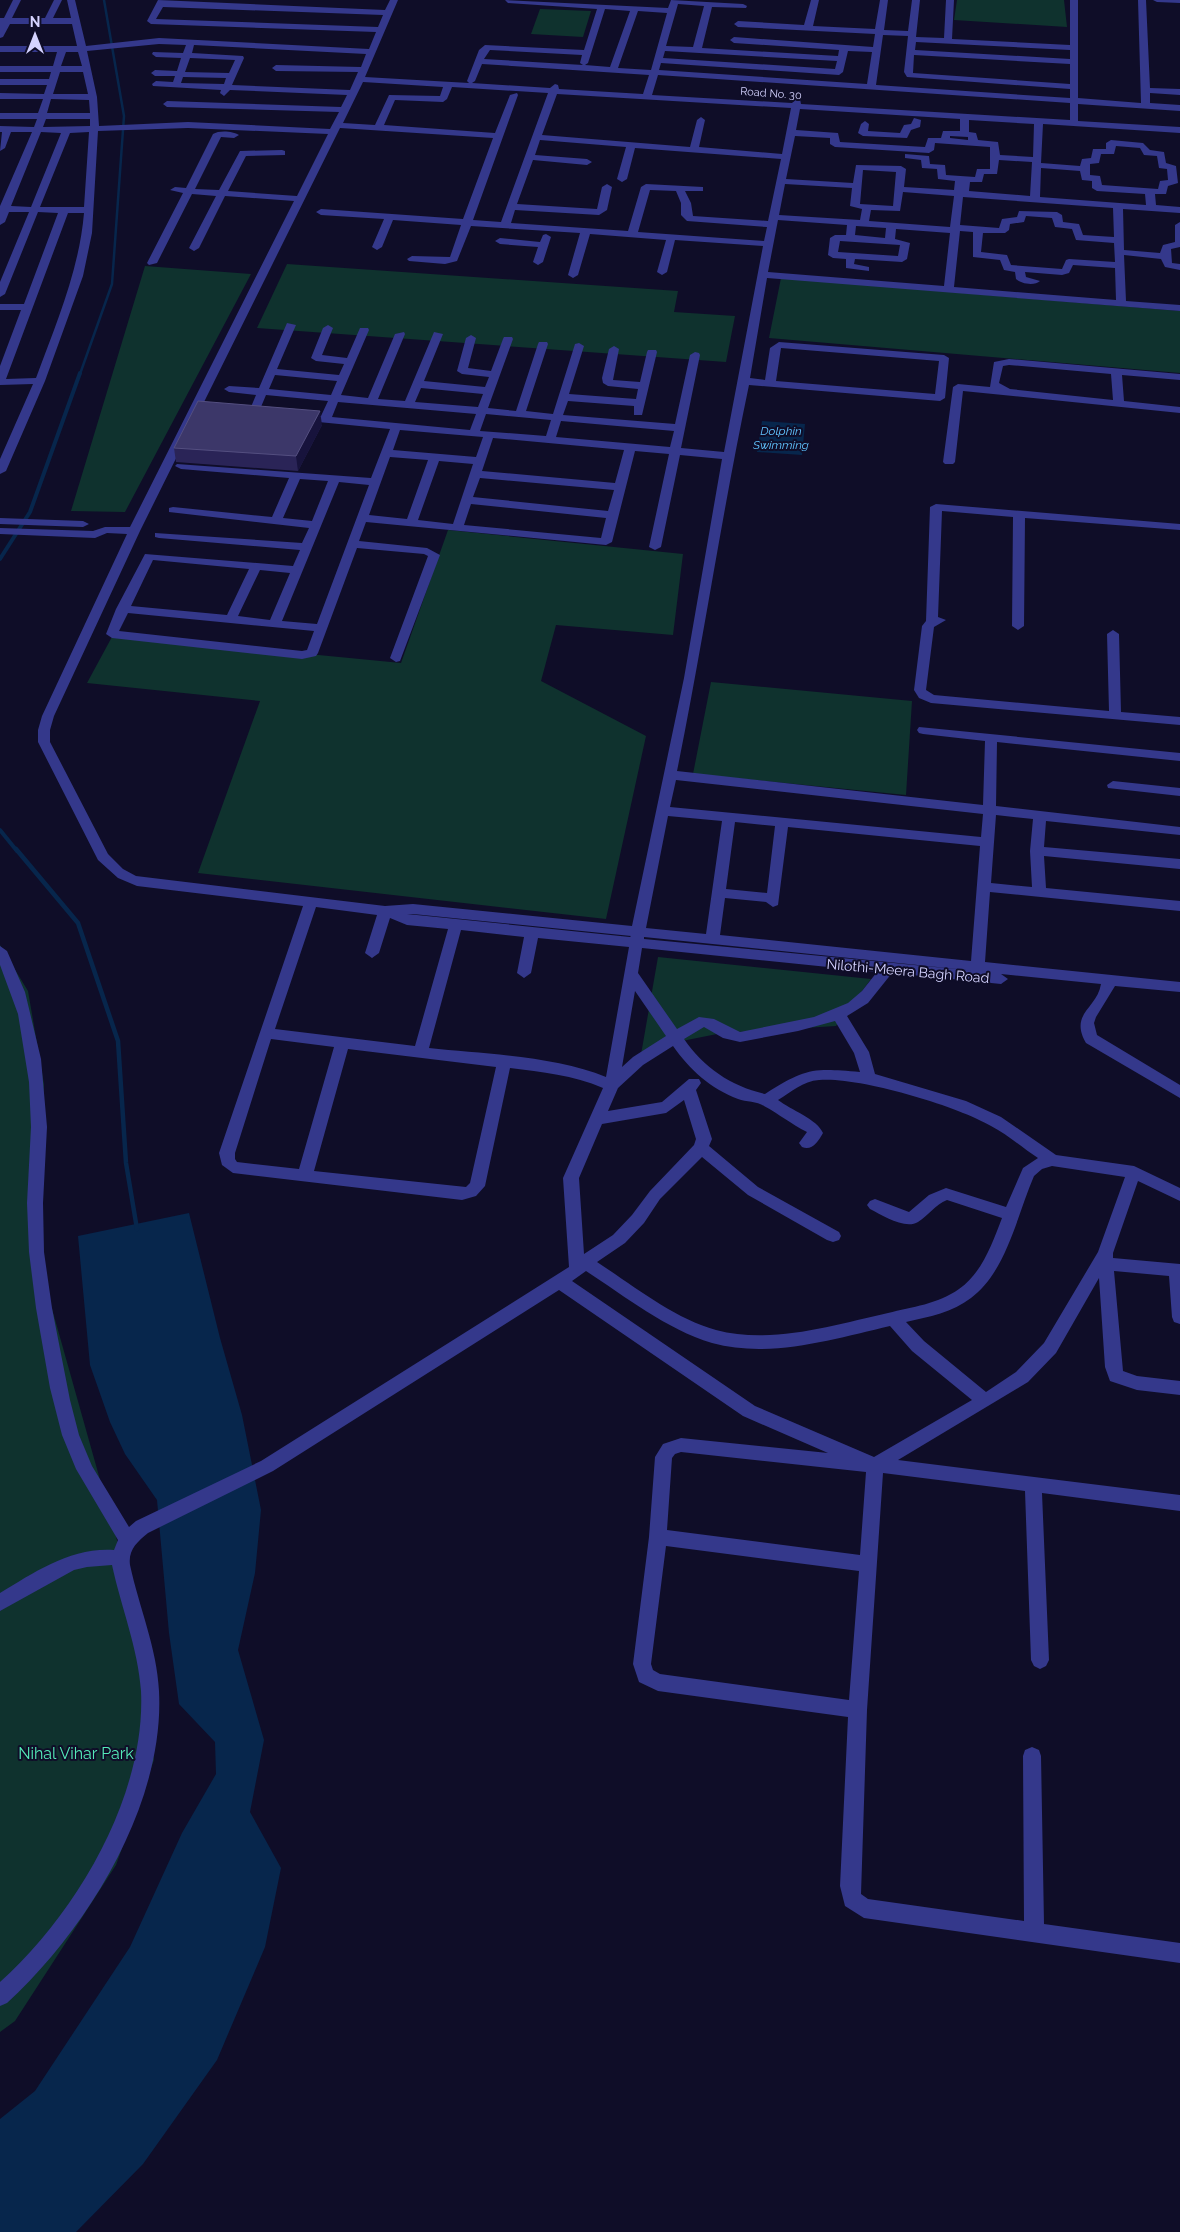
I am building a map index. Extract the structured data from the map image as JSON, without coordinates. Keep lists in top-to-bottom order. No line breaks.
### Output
{"streets":{"street":["Road No. 30","Nilothi-Meera Bagh Road"]},"water":["Dolphin Swimming"],"parks":["Nihal Vihar Park"],"north":"top"}
